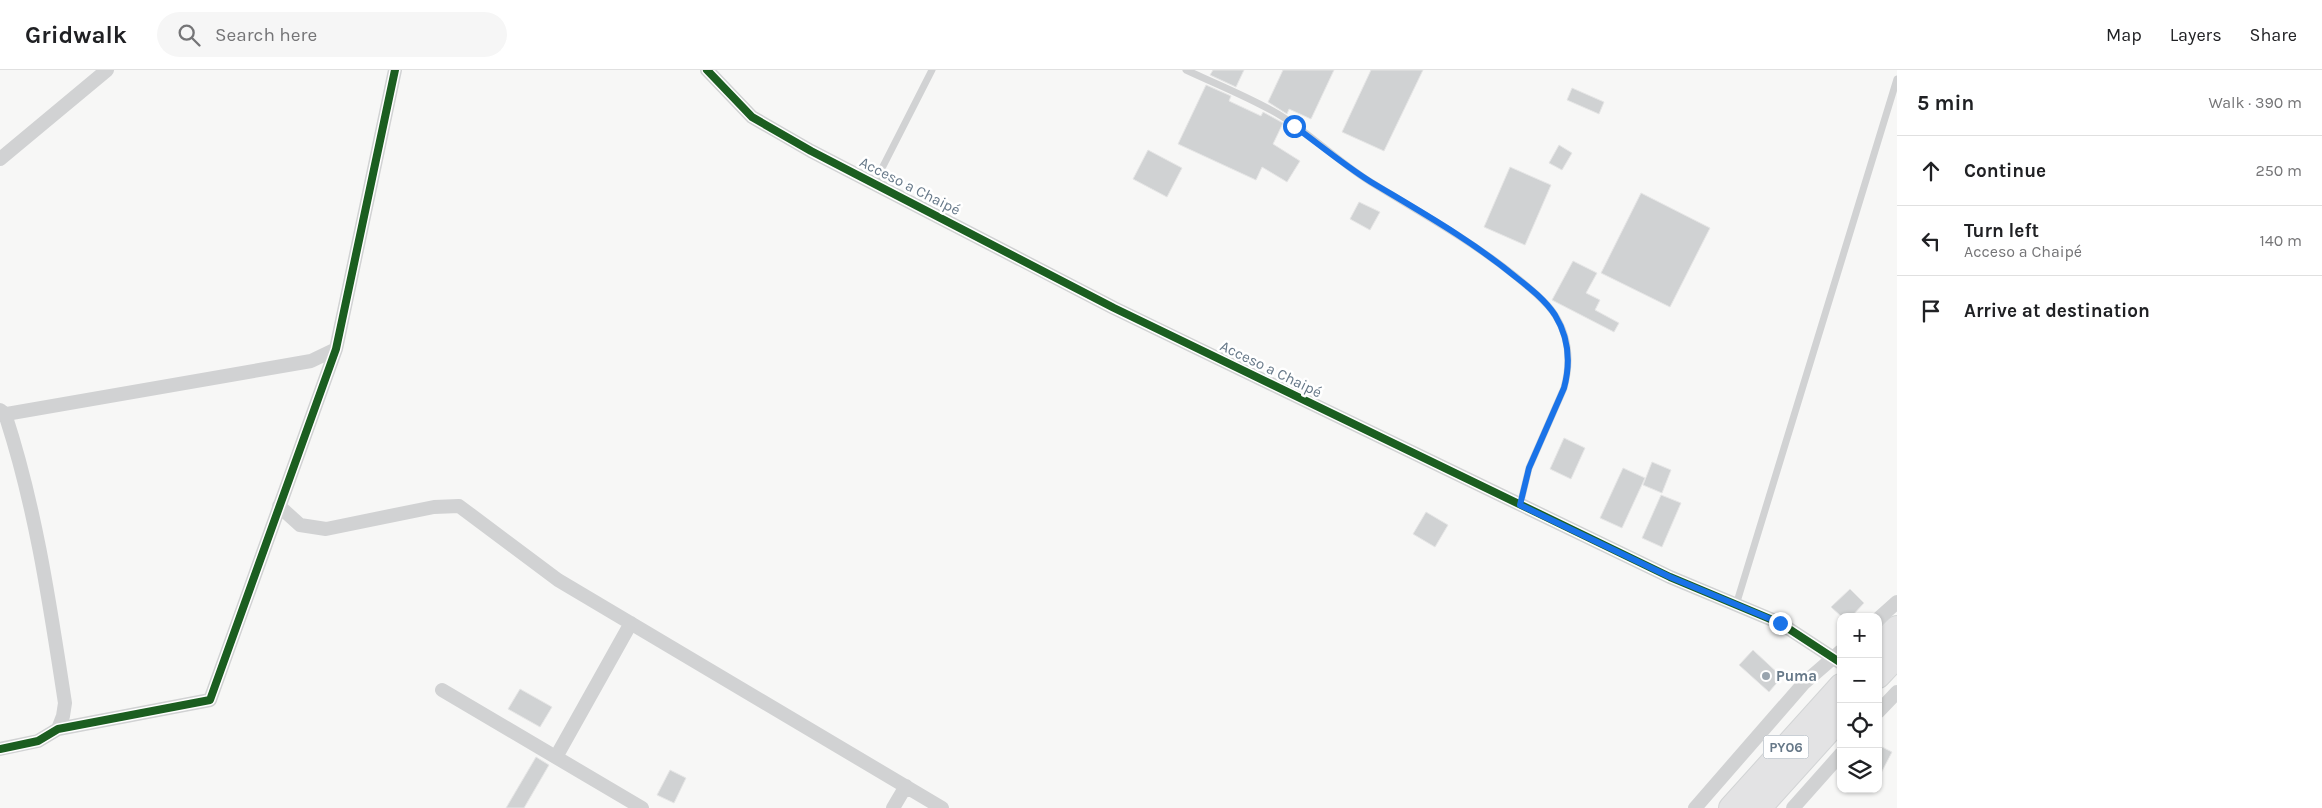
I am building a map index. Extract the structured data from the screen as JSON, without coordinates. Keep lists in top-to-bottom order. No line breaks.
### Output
{"streets":{"highway":["PY06"],"street":["Acceso a Chaipé"]},"places":["Puma"],"page":{"header":"Gridwalk","search":"Search here","nav":["Map","Layers","Share"],"heading":["5 min","Walk · 390 m"],"list":[["Continue","250 m"],["Turn left","Acceso a Chaipé","140 m"],"Arrive at destination"],"map_buttons":["+","−"]}}
